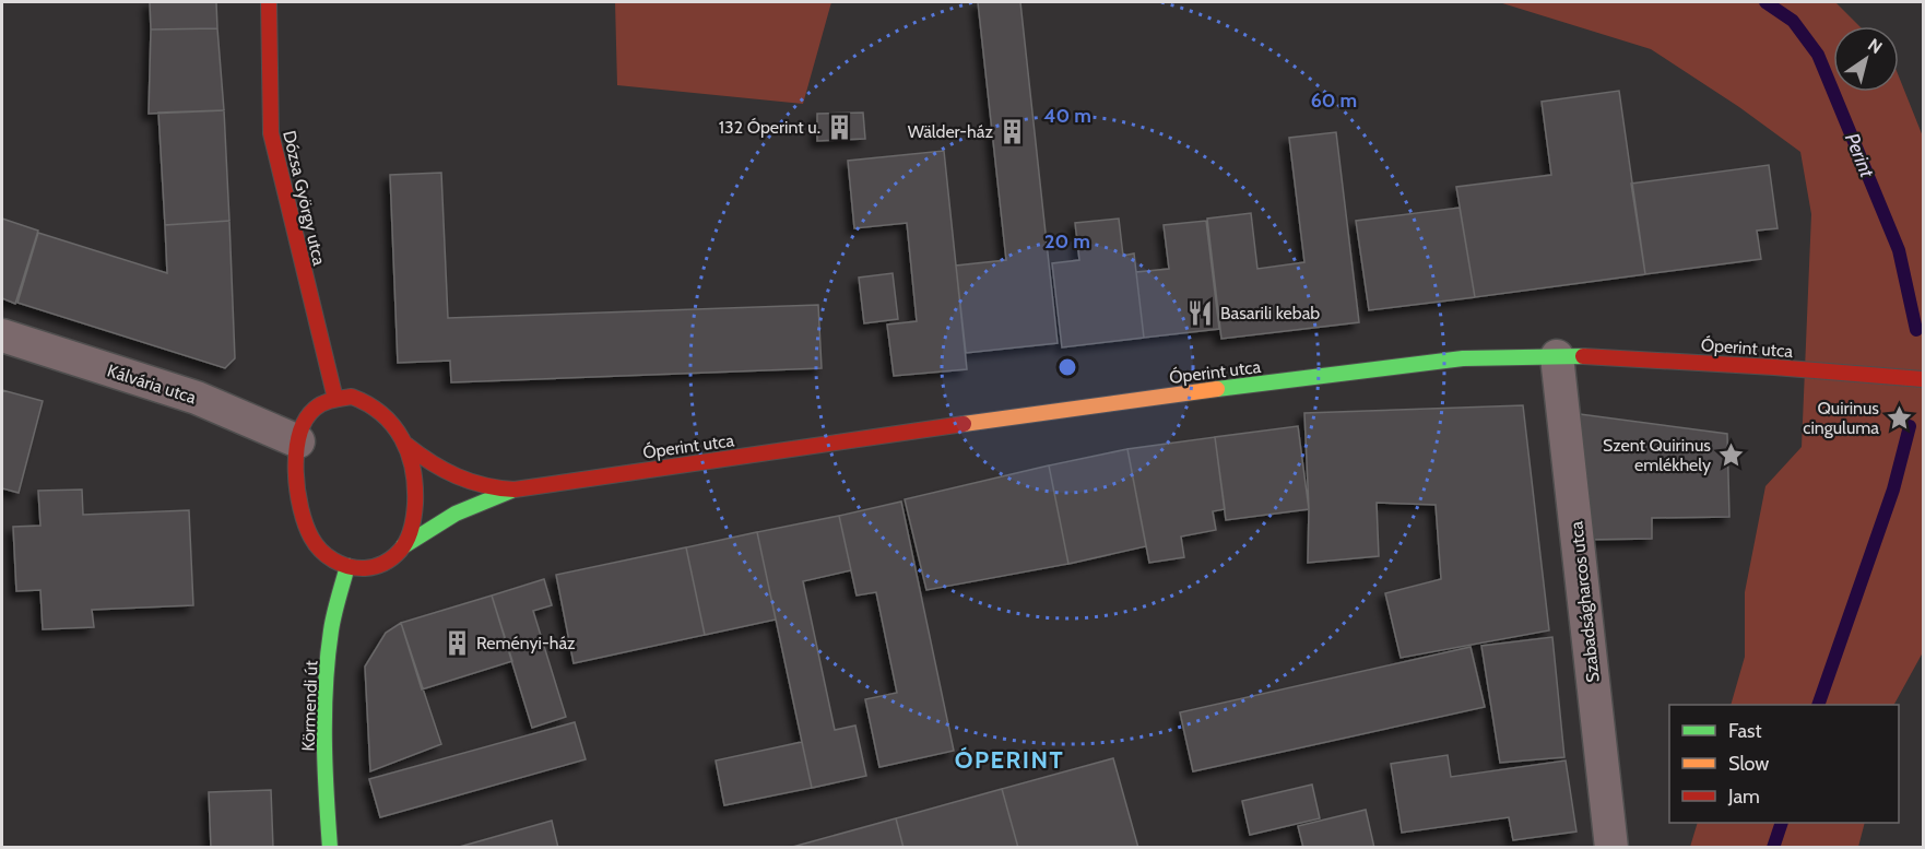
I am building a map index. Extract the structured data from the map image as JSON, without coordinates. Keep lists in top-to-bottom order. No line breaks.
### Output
{"streets":{"street":["Dózsa György utca","Óperint utca","Kálvária utca","Szabadságharcos utca","Körmendi út"]},"crossings":[["Dózsa György utca","Óperint utca"],["Dózsa György utca","Kálvária utca"],["Dózsa György utca","Körmendi út"],["Óperint utca","Kálvária utca"],["Óperint utca","Szabadságharcos utca"],["Óperint utca","Körmendi út"],["Kálvária utca","Körmendi út"]],"districts":["ÓPERINT"],"water":["Perint"],"places":{"building":["132 Óperint u.","Wälder-ház","Reményi-ház"],"restaurant":["Basarili kebab"],"place":["Quirinus cinguluma","Szent Quirinus emlékhely"]},"legend":["Fast","Slow","Jam"],"north":"top right","rings":["60 m","40 m","20 m"]}
